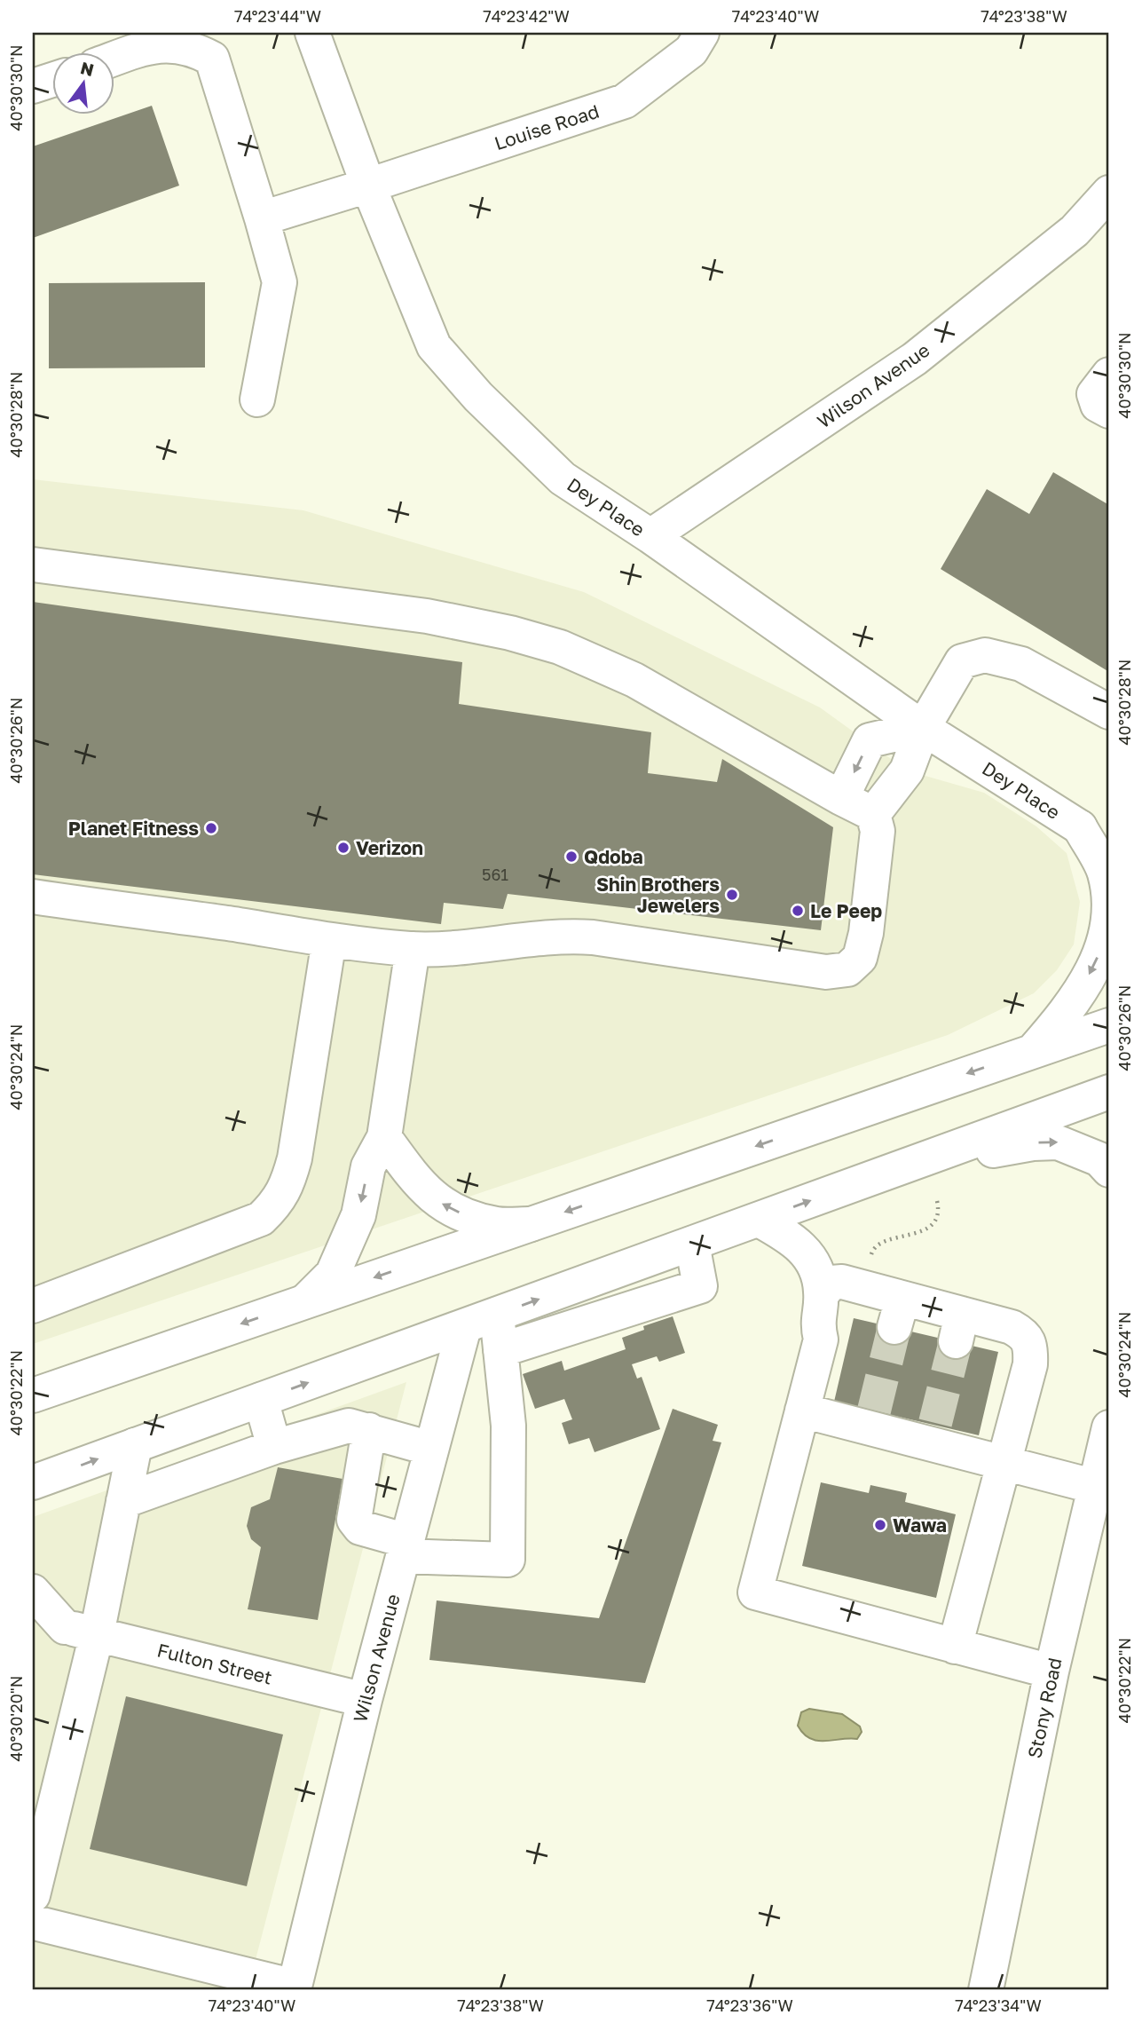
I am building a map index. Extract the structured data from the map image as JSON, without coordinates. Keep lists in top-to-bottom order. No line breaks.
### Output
{"streets":{"main road":["Louise Road","Wilson Avenue","Dey Place","Fulton Street","Stony Road"]},"crossings":[["Louise Road","Dey Place"],["Wilson Avenue","Dey Place"],["Wilson Avenue","Fulton Street"]],"places":["Planet Fitness","Verizon","Qdoba","Shin Brothers Jewelers","Le Peep","Wawa"],"house_numbers":["561"],"north":"top","coordinates":["74°23'44\"W","74°23'42\"W","74°23'40\"W","74°23'38\"W","40°30'30\"N","40°30'28\"N","40°30'26\"N","40°30'24\"N","40°30'22\"N","40°30'20\"N","74°23'36\"W","74°23'34\"W"]}
